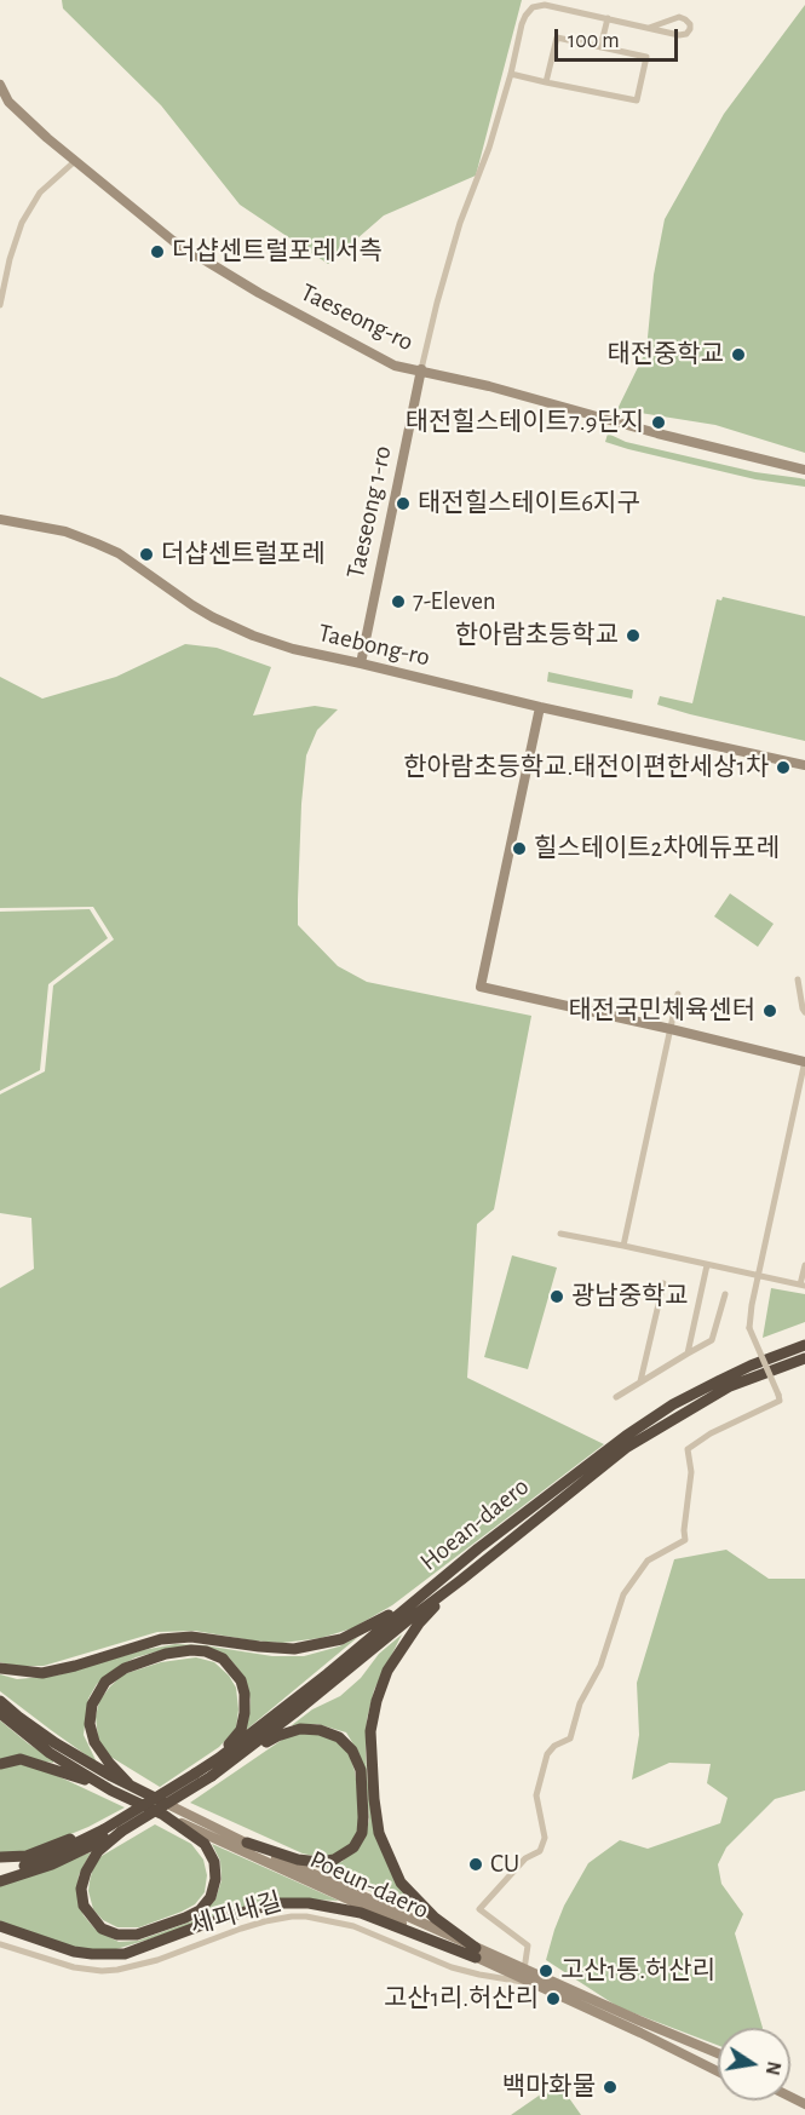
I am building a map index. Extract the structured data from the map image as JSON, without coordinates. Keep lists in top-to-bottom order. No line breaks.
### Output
{"streets":{"highway":["Hoean-daero","Poeun-daero"],"street":["Taeseong-ro","Taeseong 1-ro","Taebong-ro","세피내길"]},"crossings":[["Taeseong-ro","Taeseong 1-ro"],["Taeseong 1-ro","Taebong-ro"],["Poeun-daero","세피내길"]],"places":["더샵센트럴포레서측","태전중학교","태전힐스테이트7.9단지","태전힐스테이트6지구","더샵센트럴포레","7-Eleven","한아람초등학교","한아람초등학교.태전이편한세상1차","힐스테이트2차에듀포레","태전국민체육센터","광남중학교","CU","고산1통.허산리","고산1리.허산리","백마화물"],"scale_bar":"100 m","north":"right"}
